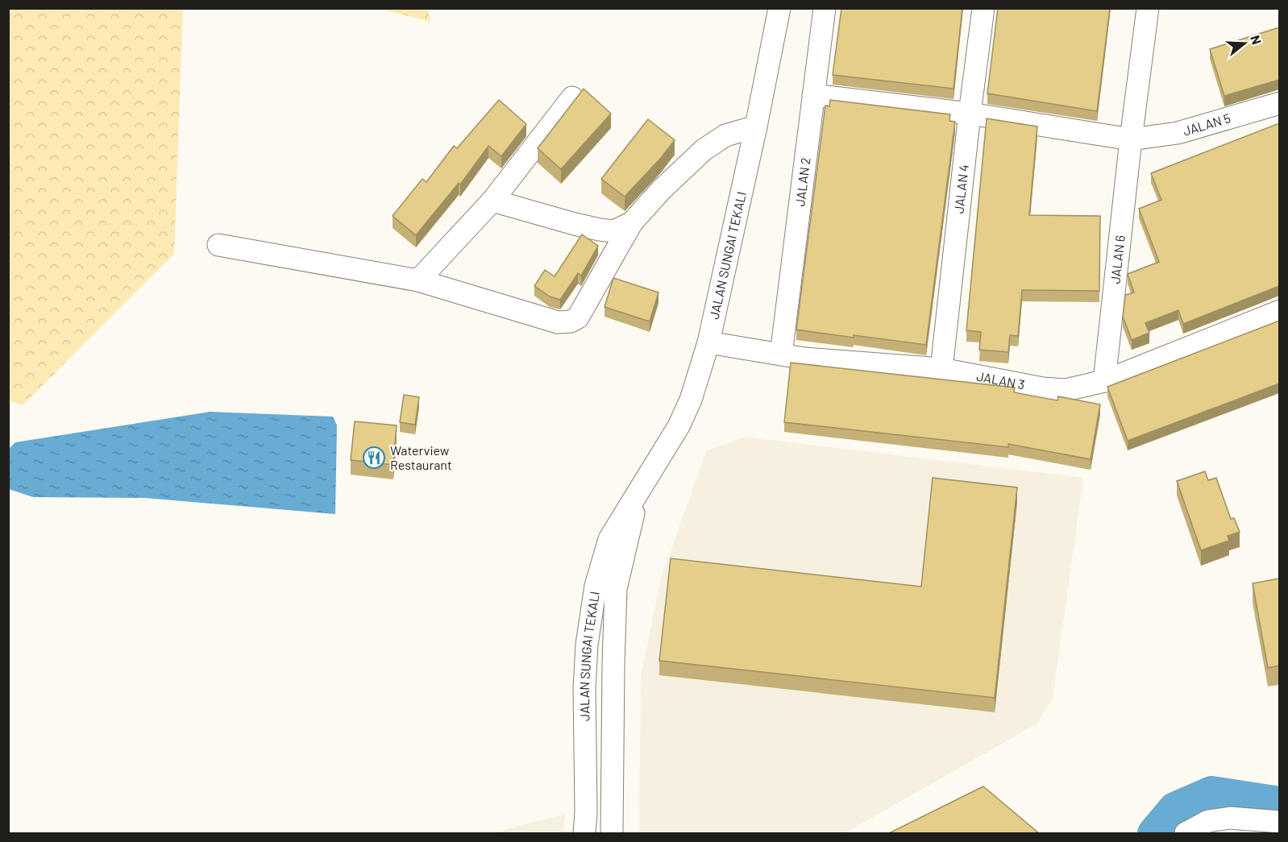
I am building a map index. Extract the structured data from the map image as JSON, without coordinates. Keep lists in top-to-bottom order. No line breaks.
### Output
{"streets":{"street":["JALAN 5","JALAN 2","JALAN 4","JALAN SUNGAI TEKALI","JALAN 6","JALAN 3"]},"crossings":[["JALAN 5","JALAN 6"],["JALAN 2","JALAN 3"],["JALAN 4","JALAN 3"],["JALAN SUNGAI TEKALI","JALAN 3"],["JALAN 6","JALAN 3"]],"places":{"restaurant":["Waterview Restaurant"]},"north":"right"}
